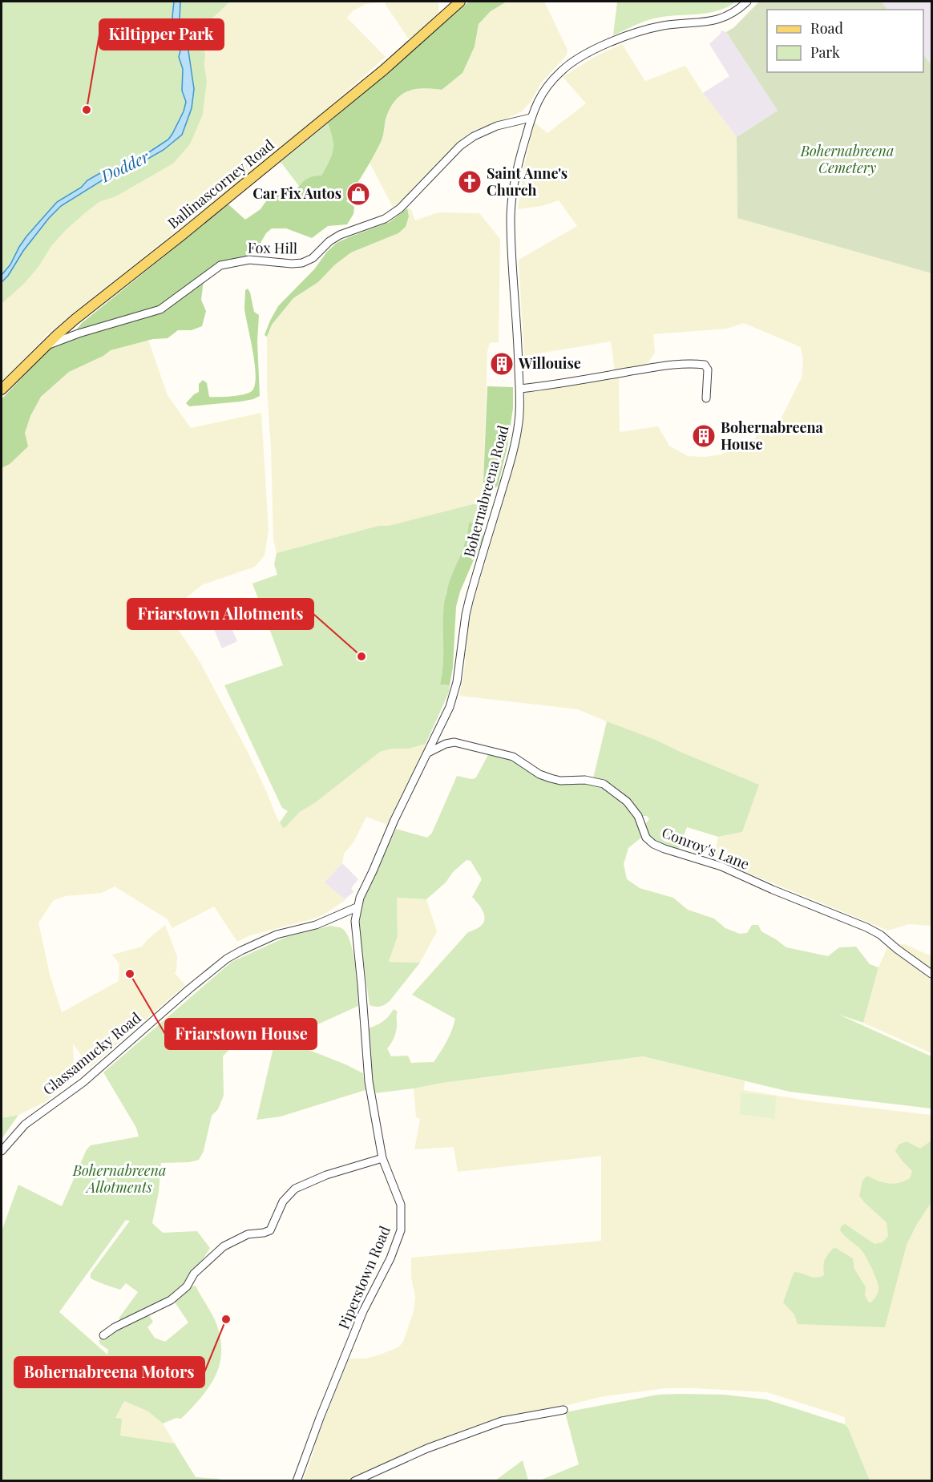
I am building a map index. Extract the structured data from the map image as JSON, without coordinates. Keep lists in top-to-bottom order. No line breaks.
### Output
{"streets":{"main road":["Ballinascorney Road"],"street":["Fox Hill","Bohernabreena Road","Conroy's Lane","Glassamucky Road","Piperstown Road"]},"crossings":[["Ballinascorney Road","Fox Hill"],["Fox Hill","Bohernabreena Road"],["Bohernabreena Road","Conroy's Lane"],["Bohernabreena Road","Glassamucky Road"],["Bohernabreena Road","Piperstown Road"],["Glassamucky Road","Piperstown Road"]],"water":["Dodder"],"parks":["Bohernabreena Cemetery","Bohernabreena Allotments"],"places":{"other":["Kiltipper Park","Friarstown Allotments","Friarstown House","Bohernabreena Motors"],"church":["Saint Anne's Church"],"shop":["Car Fix Autos"],"building":["Willouise","Bohernabreena House"]},"legend":["Road","Park"]}
